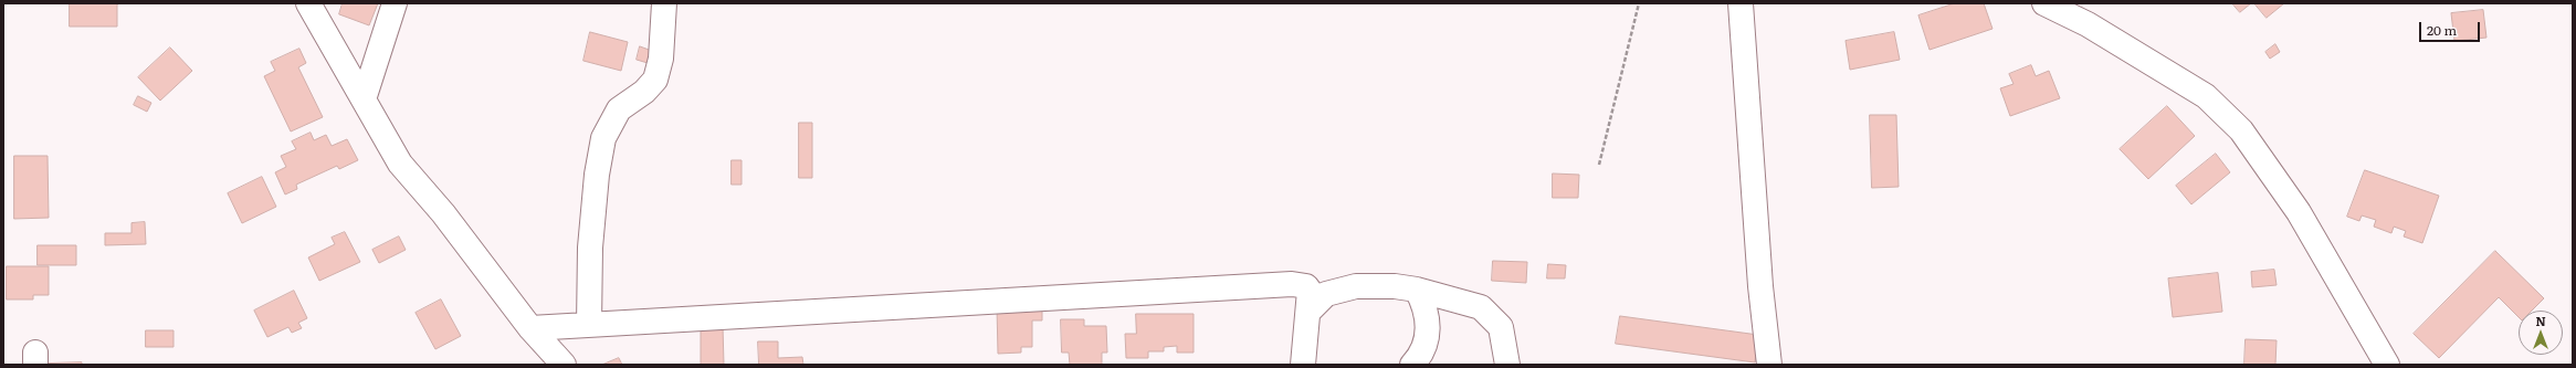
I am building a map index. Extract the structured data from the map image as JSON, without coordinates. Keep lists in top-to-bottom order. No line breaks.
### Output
{"scale_bar":"20 m","north":"top"}
